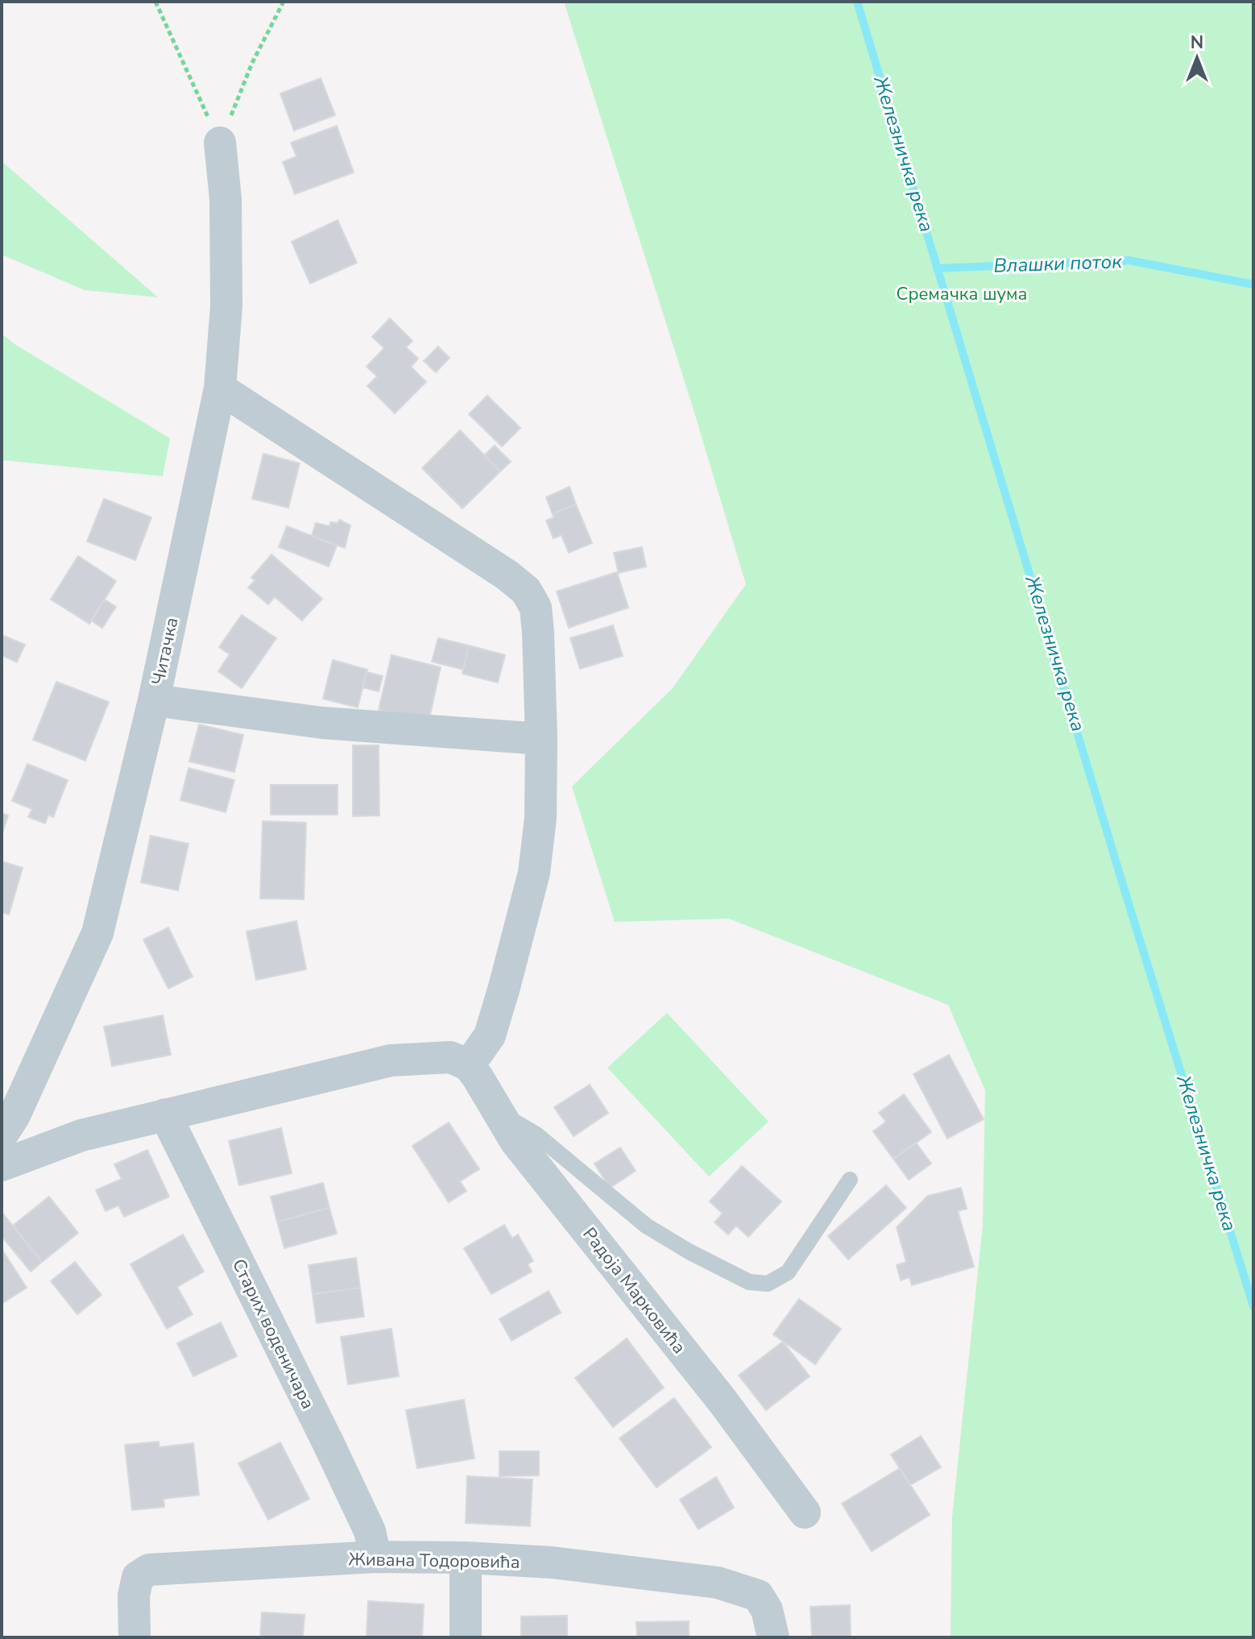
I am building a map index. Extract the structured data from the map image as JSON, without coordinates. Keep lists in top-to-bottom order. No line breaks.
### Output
{"streets":{"street":["Читачка","Радоја Марковића","Старих воденичара","Живана Тодоровића"]},"crossings":[["Старих воденичара","Живана Тодоровића"]],"water":["Железничка река","Влашки поток"],"parks":["Сремачка шума"],"north":"top"}
